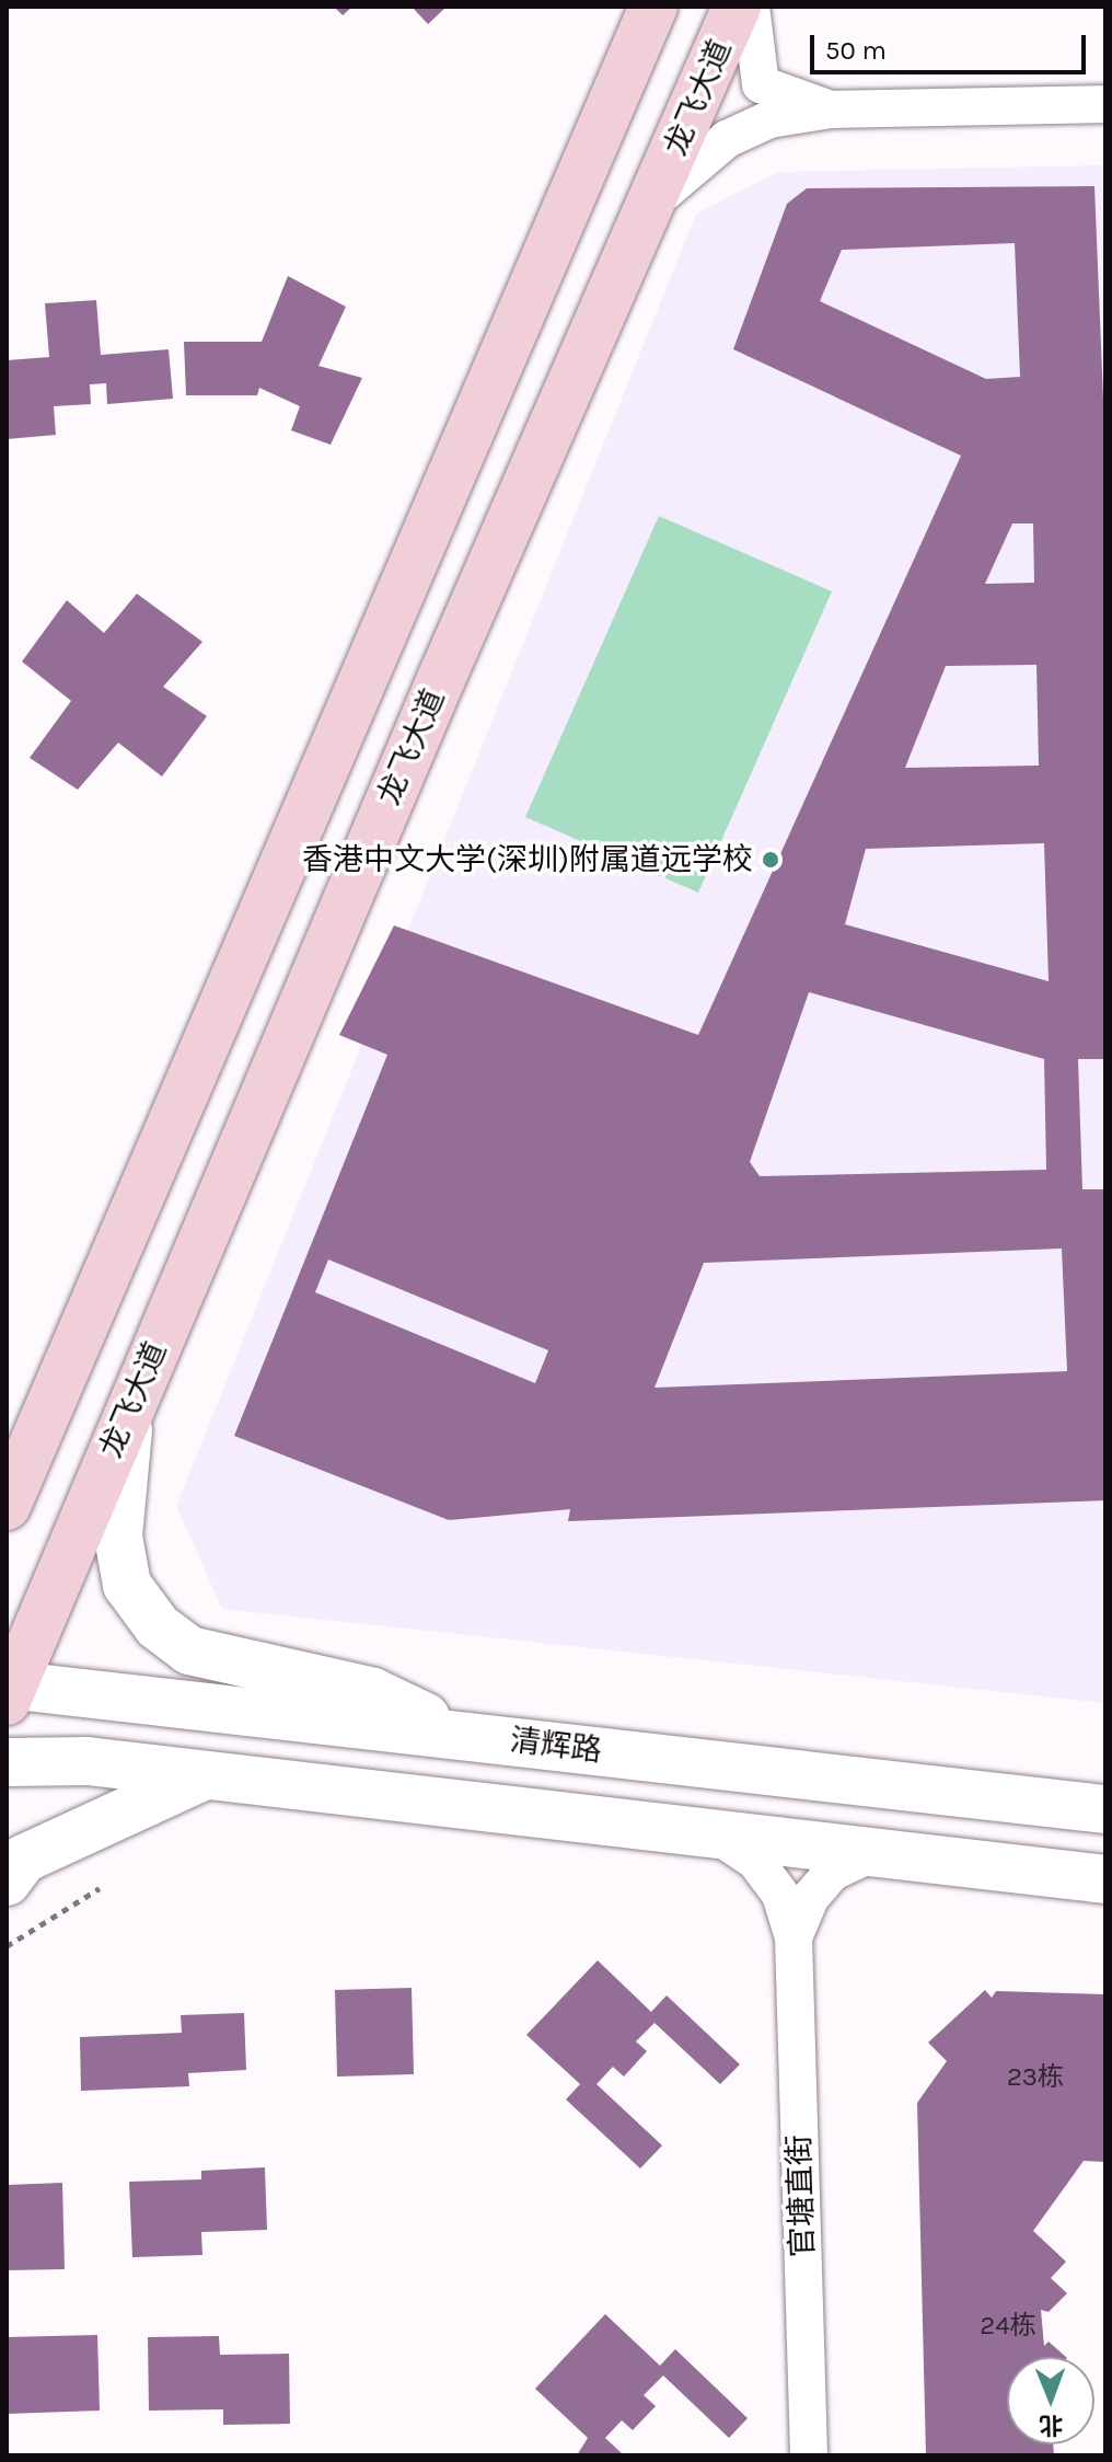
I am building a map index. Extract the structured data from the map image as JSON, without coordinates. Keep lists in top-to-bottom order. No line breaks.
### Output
{"streets":{"main road":["龙飞大道"],"street":["清辉路","官塘直街"]},"crossings":[["龙飞大道","清辉路"]],"places":["香港中文大学(深圳)附属道远学校"],"house_numbers":["23栋","24栋"],"scale_bar":"50 m","north":"bottom"}
